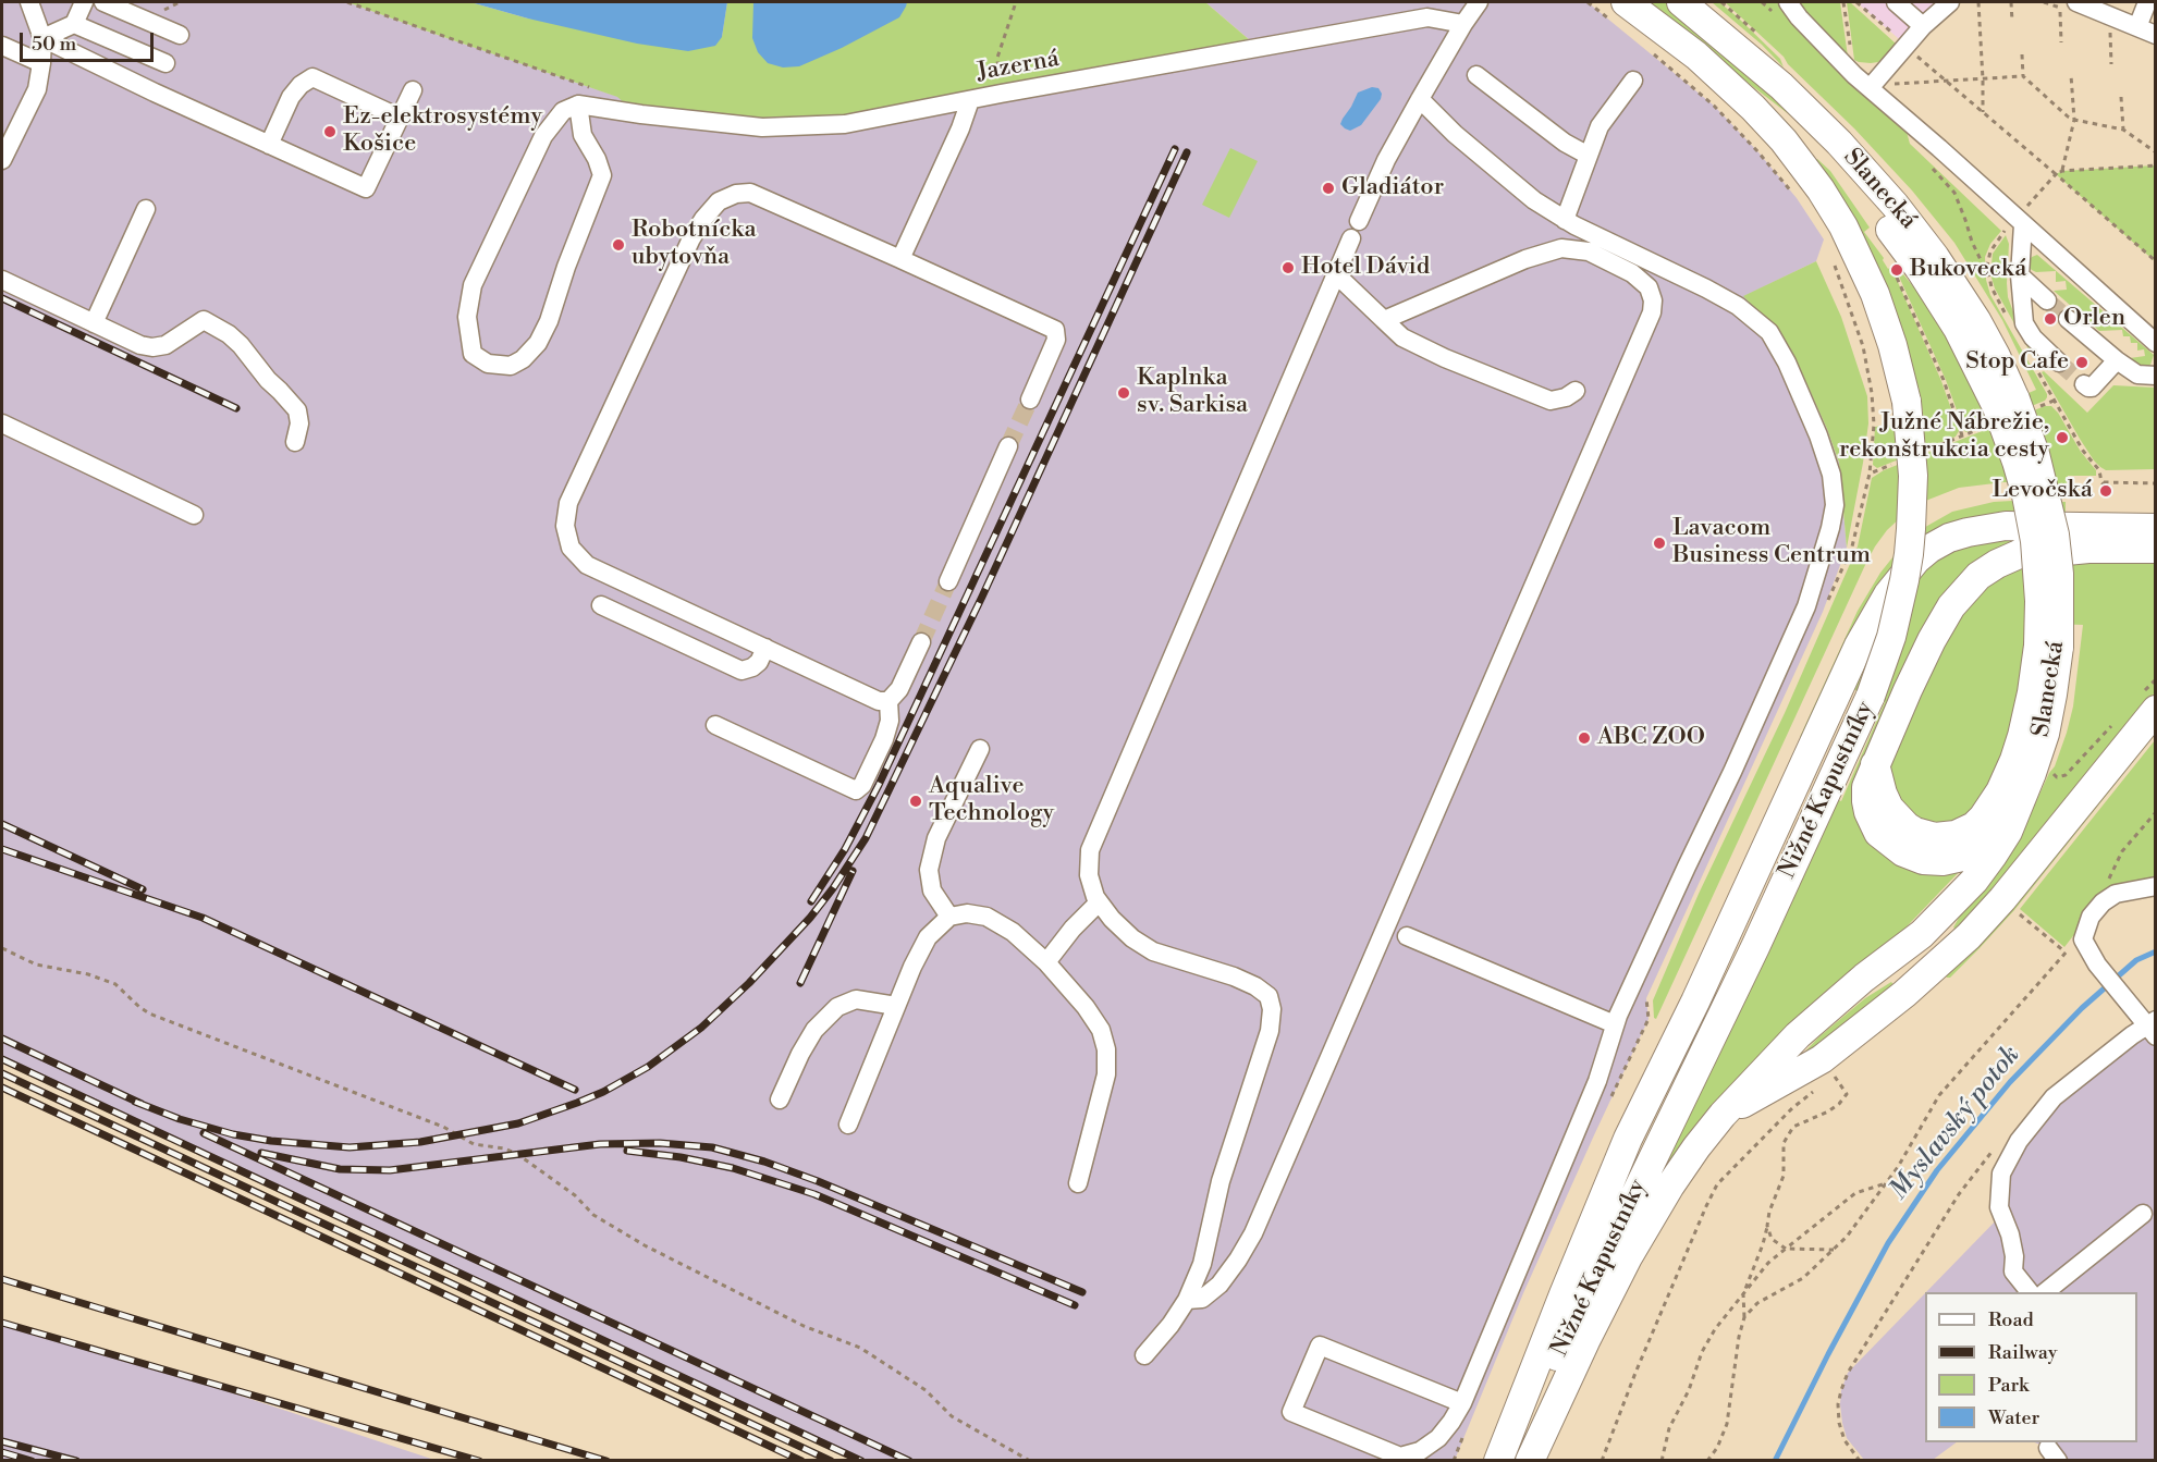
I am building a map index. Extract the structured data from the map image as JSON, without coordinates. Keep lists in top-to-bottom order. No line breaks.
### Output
{"streets":{"highway":["Slanecká","Nižné Kapustníky"],"street":["Jazerná"]},"crossings":[["Slanecká","Nižné Kapustníky"]],"water":["Myslavský potok"],"places":["Ez-elektrosystémy Košice","Gladiátor","Robotnícka ubytovňa","Hotel Dávid","Bukovecká","Orlen","Stop Cafe","Kaplnka sv. Sarkisa","Južné Nábrežie, rekonštrukcia cesty","Levočská","Lavacom Business Centrum","ABC ZOO","Aqualive Technology"],"legend":["Road","Railway","Park","Water"],"scale_bar":"50 m"}
